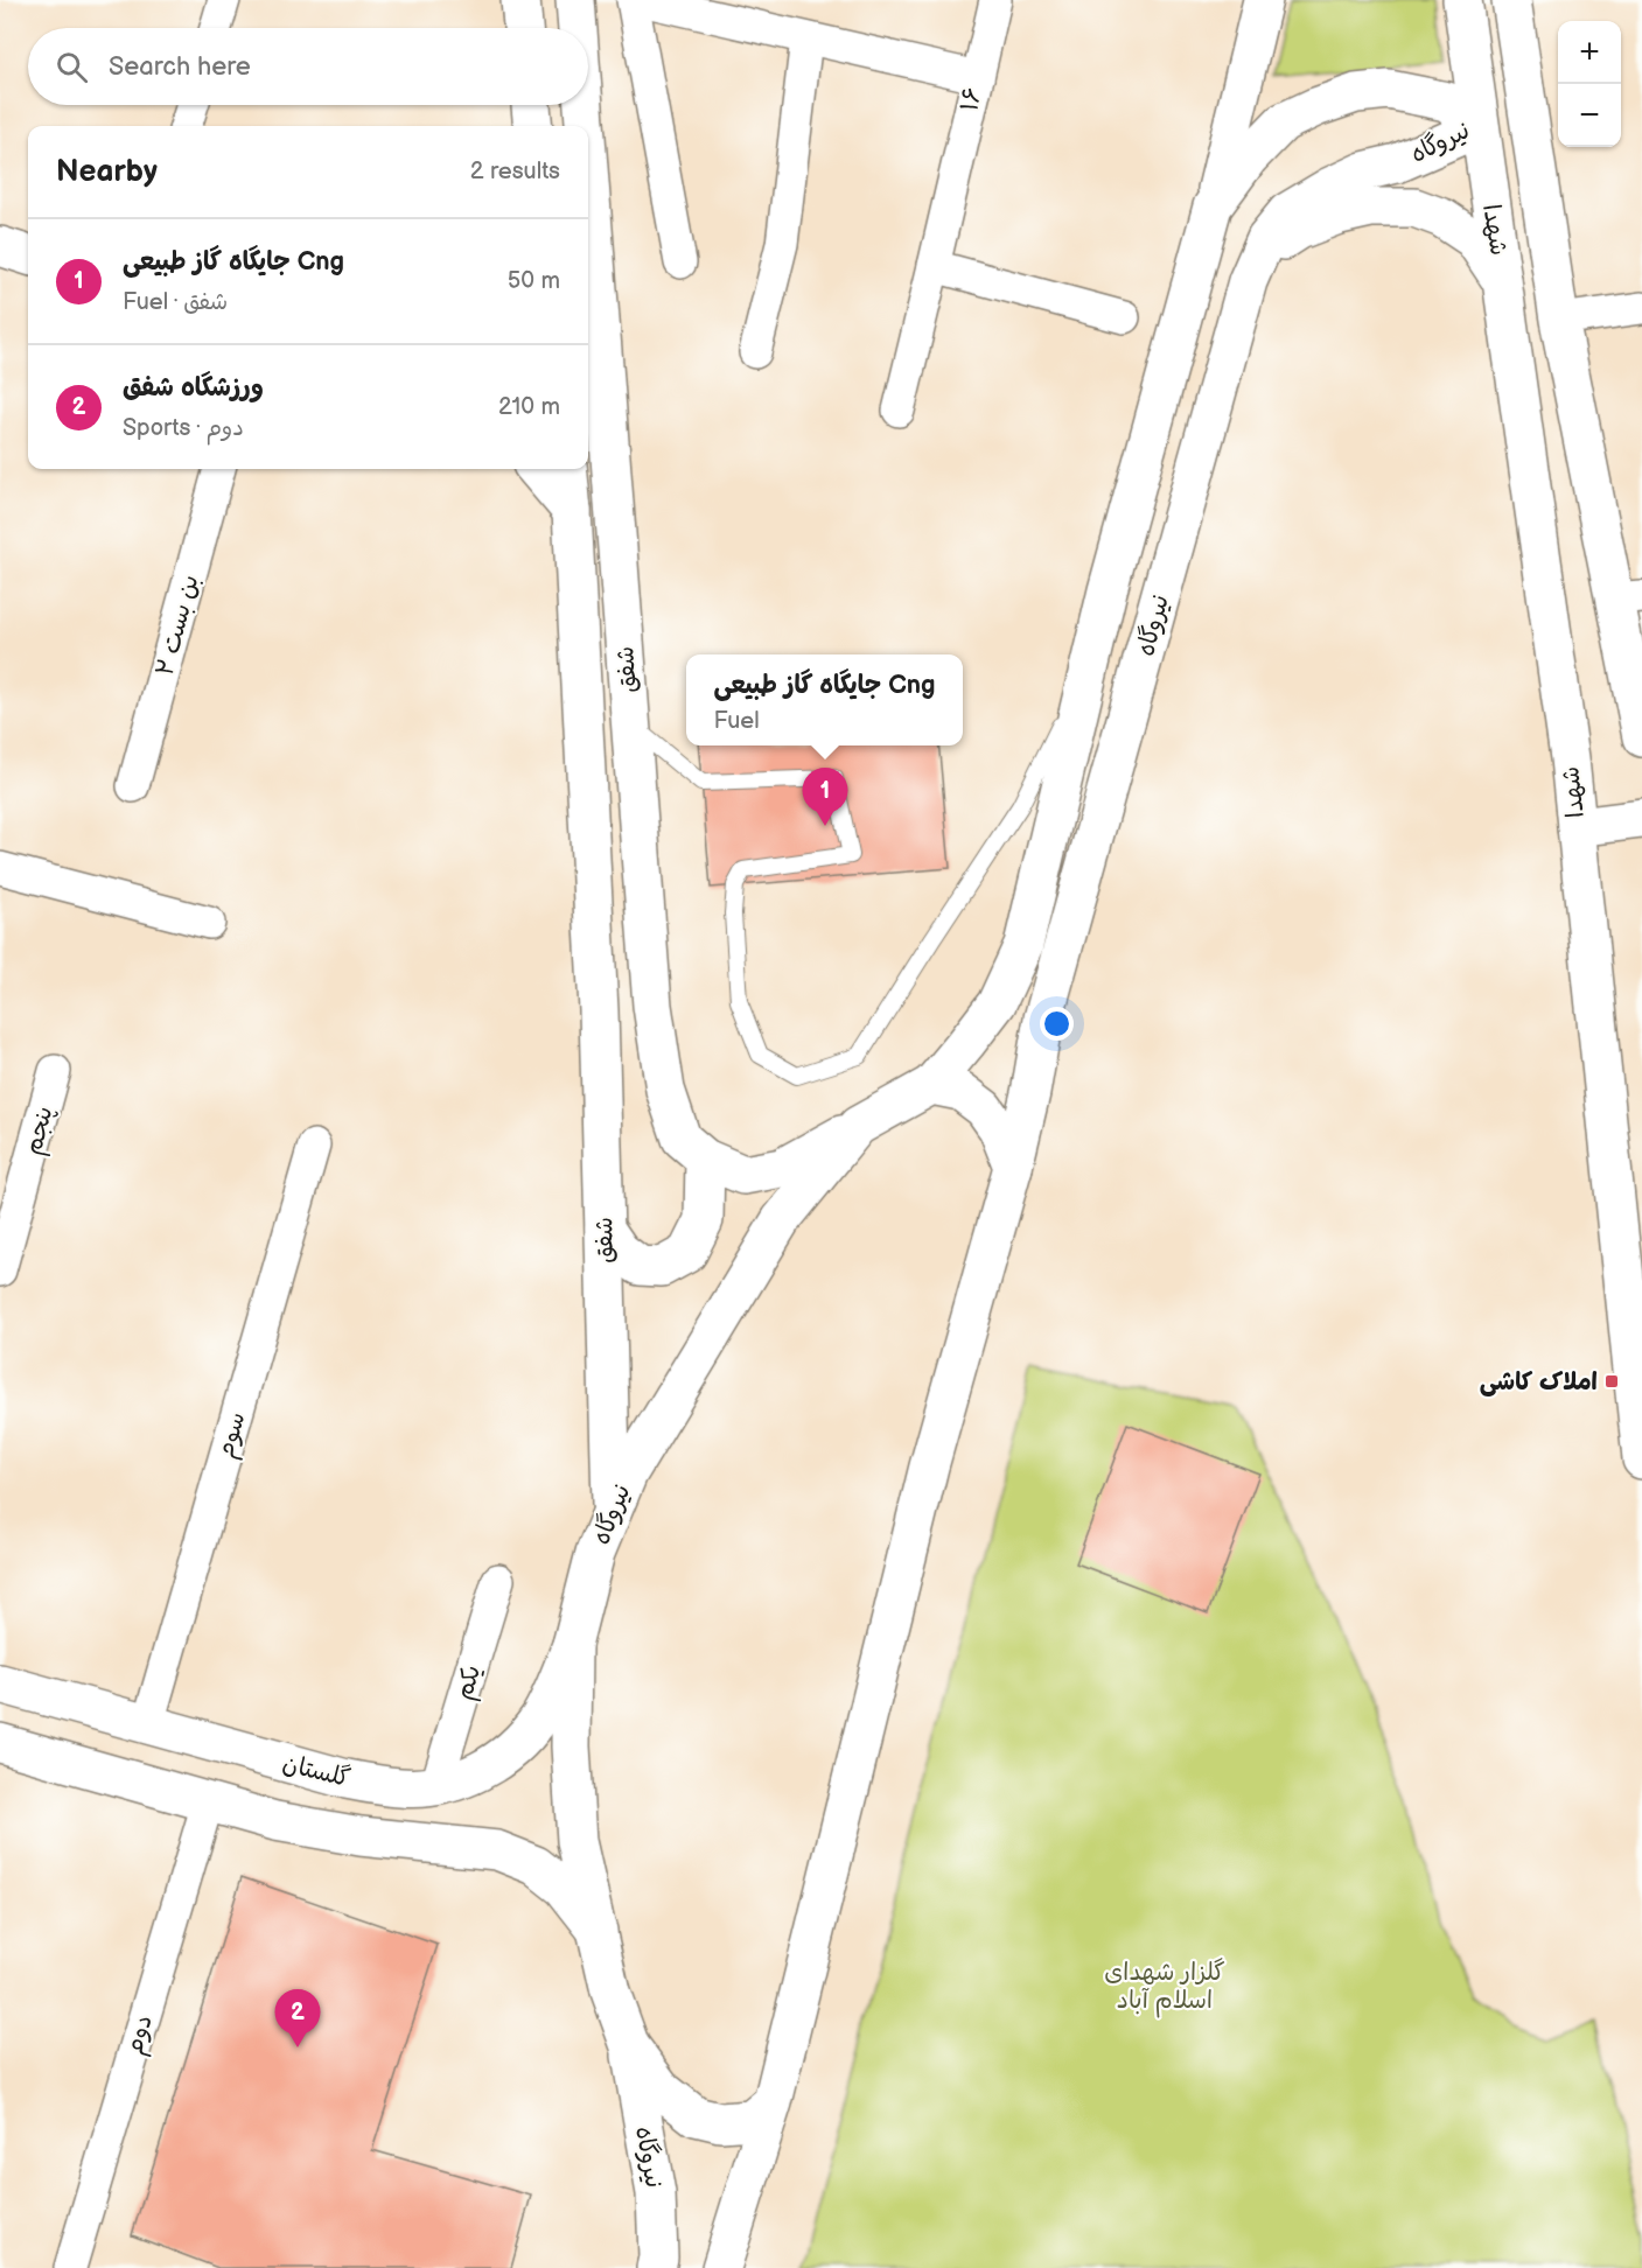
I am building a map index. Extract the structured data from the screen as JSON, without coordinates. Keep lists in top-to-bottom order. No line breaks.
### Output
{"streets":{"main road":["نیروگاه","شهدا","شفق","گلستان"],"street":["۱۶","بن بست ۲","پنجم","سوم","یکم","دوم"]},"crossings":[["نیروگاه","شهدا"],["نیروگاه","شفق"],["نیروگاه","گلستان"],["سوم","گلستان"],["یکم","گلستان"]],"parks":["گلزار شهدای اسلام آباد"],"places":{"transit":["املاک کاشی"]},"page":{"map_buttons":["+","−"],"search":"Search here","heading":["Nearby","2 results"],"list":[{"mark":"1","name":"جایگاه گاز طبیعی Cng","note":"Fuel · شفق","value":"50 m"},{"mark":"2","name":"ورزشگاه شفق","note":"Sports · دوم","value":"210 m"}],"popup":["جایگاه گاز طبیعی Cng","Fuel"],"pins":["1","2"]}}
